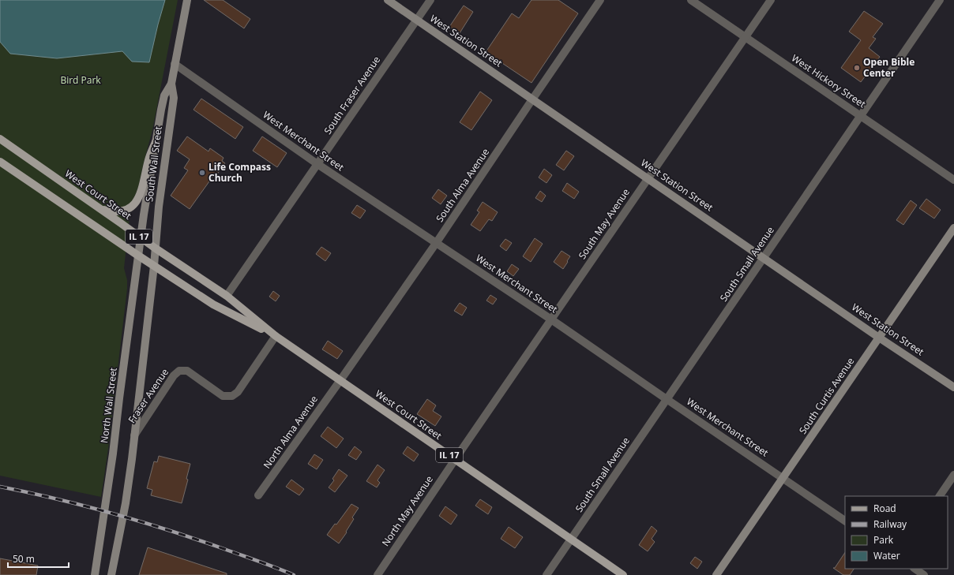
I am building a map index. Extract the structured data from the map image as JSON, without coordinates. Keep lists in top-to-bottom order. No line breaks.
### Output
{"streets":{"main road":["West Station Street","South Wall Street","West Court Street","IL 17","South Curtis Avenue","North Wall Street"],"street":["West Hickory Street","South Fraser Avenue","West Merchant Street","South Alma Avenue","South May Avenue","South Small Avenue","Fraser Avenue","North Alma Avenue","North May Avenue"]},"crossings":[["West Station Street","South Fraser Avenue"],["West Station Street","South Alma Avenue"],["West Station Street","South May Avenue"],["West Station Street","South Small Avenue"],["West Station Street","South Curtis Avenue"],["West Hickory Street","South May Avenue"],["West Hickory Street","South Small Avenue"],["South Fraser Avenue","West Merchant Street"],["South Fraser Avenue","West Court Street"],["West Merchant Street","South Wall Street"],["West Merchant Street","South Alma Avenue"],["West Merchant Street","South May Avenue"],["West Merchant Street","South Small Avenue"],["West Merchant Street","South Curtis Avenue"],["South Wall Street","West Court Street"],["South Wall Street","North Wall Street"],["South Alma Avenue","West Court Street"],["South Alma Avenue","North Alma Avenue"],["West Court Street","South May Avenue"],["West Court Street","South Small Avenue"],["West Court Street","Fraser Avenue"],["West Court Street","North Wall Street"],["West Court Street","North Alma Avenue"],["West Court Street","North May Avenue"],["South May Avenue","North May Avenue"]],"parks":["Bird Park"],"places":["Open Bible Center","Life Compass Church"],"legend":["Road","Railway","Park","Water"],"scale_bar":"50 m"}
